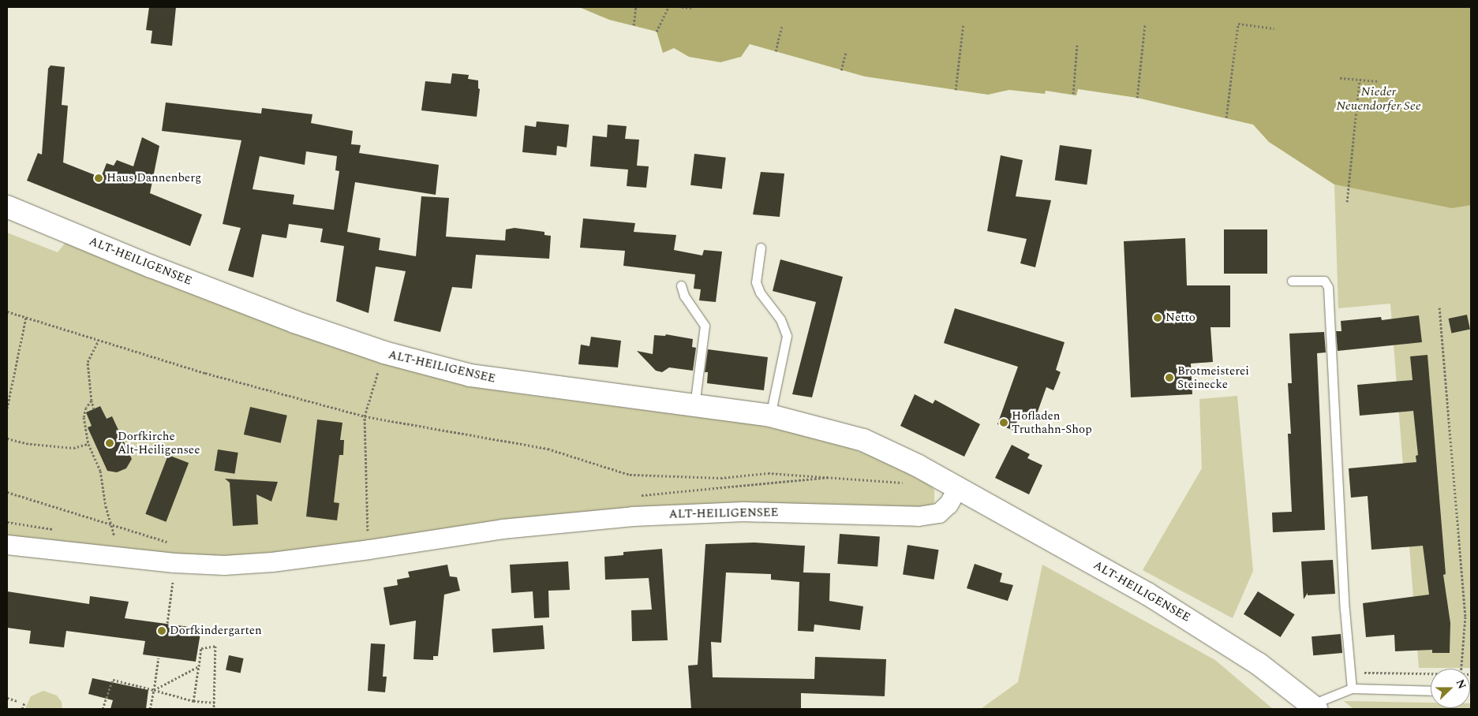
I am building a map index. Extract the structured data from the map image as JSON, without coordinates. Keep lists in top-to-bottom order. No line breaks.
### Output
{"streets":{"main road":["ALT-HEILIGENSEE"]},"water":["Nieder Neuendorfer See"],"places":["Haus Dannenberg","Netto","Brotmeisterei Steinecke","Hofladen Truthahn-Shop","Dorfkirche Alt-Heiligensee","Dorfkindergarten"],"north":"right"}
